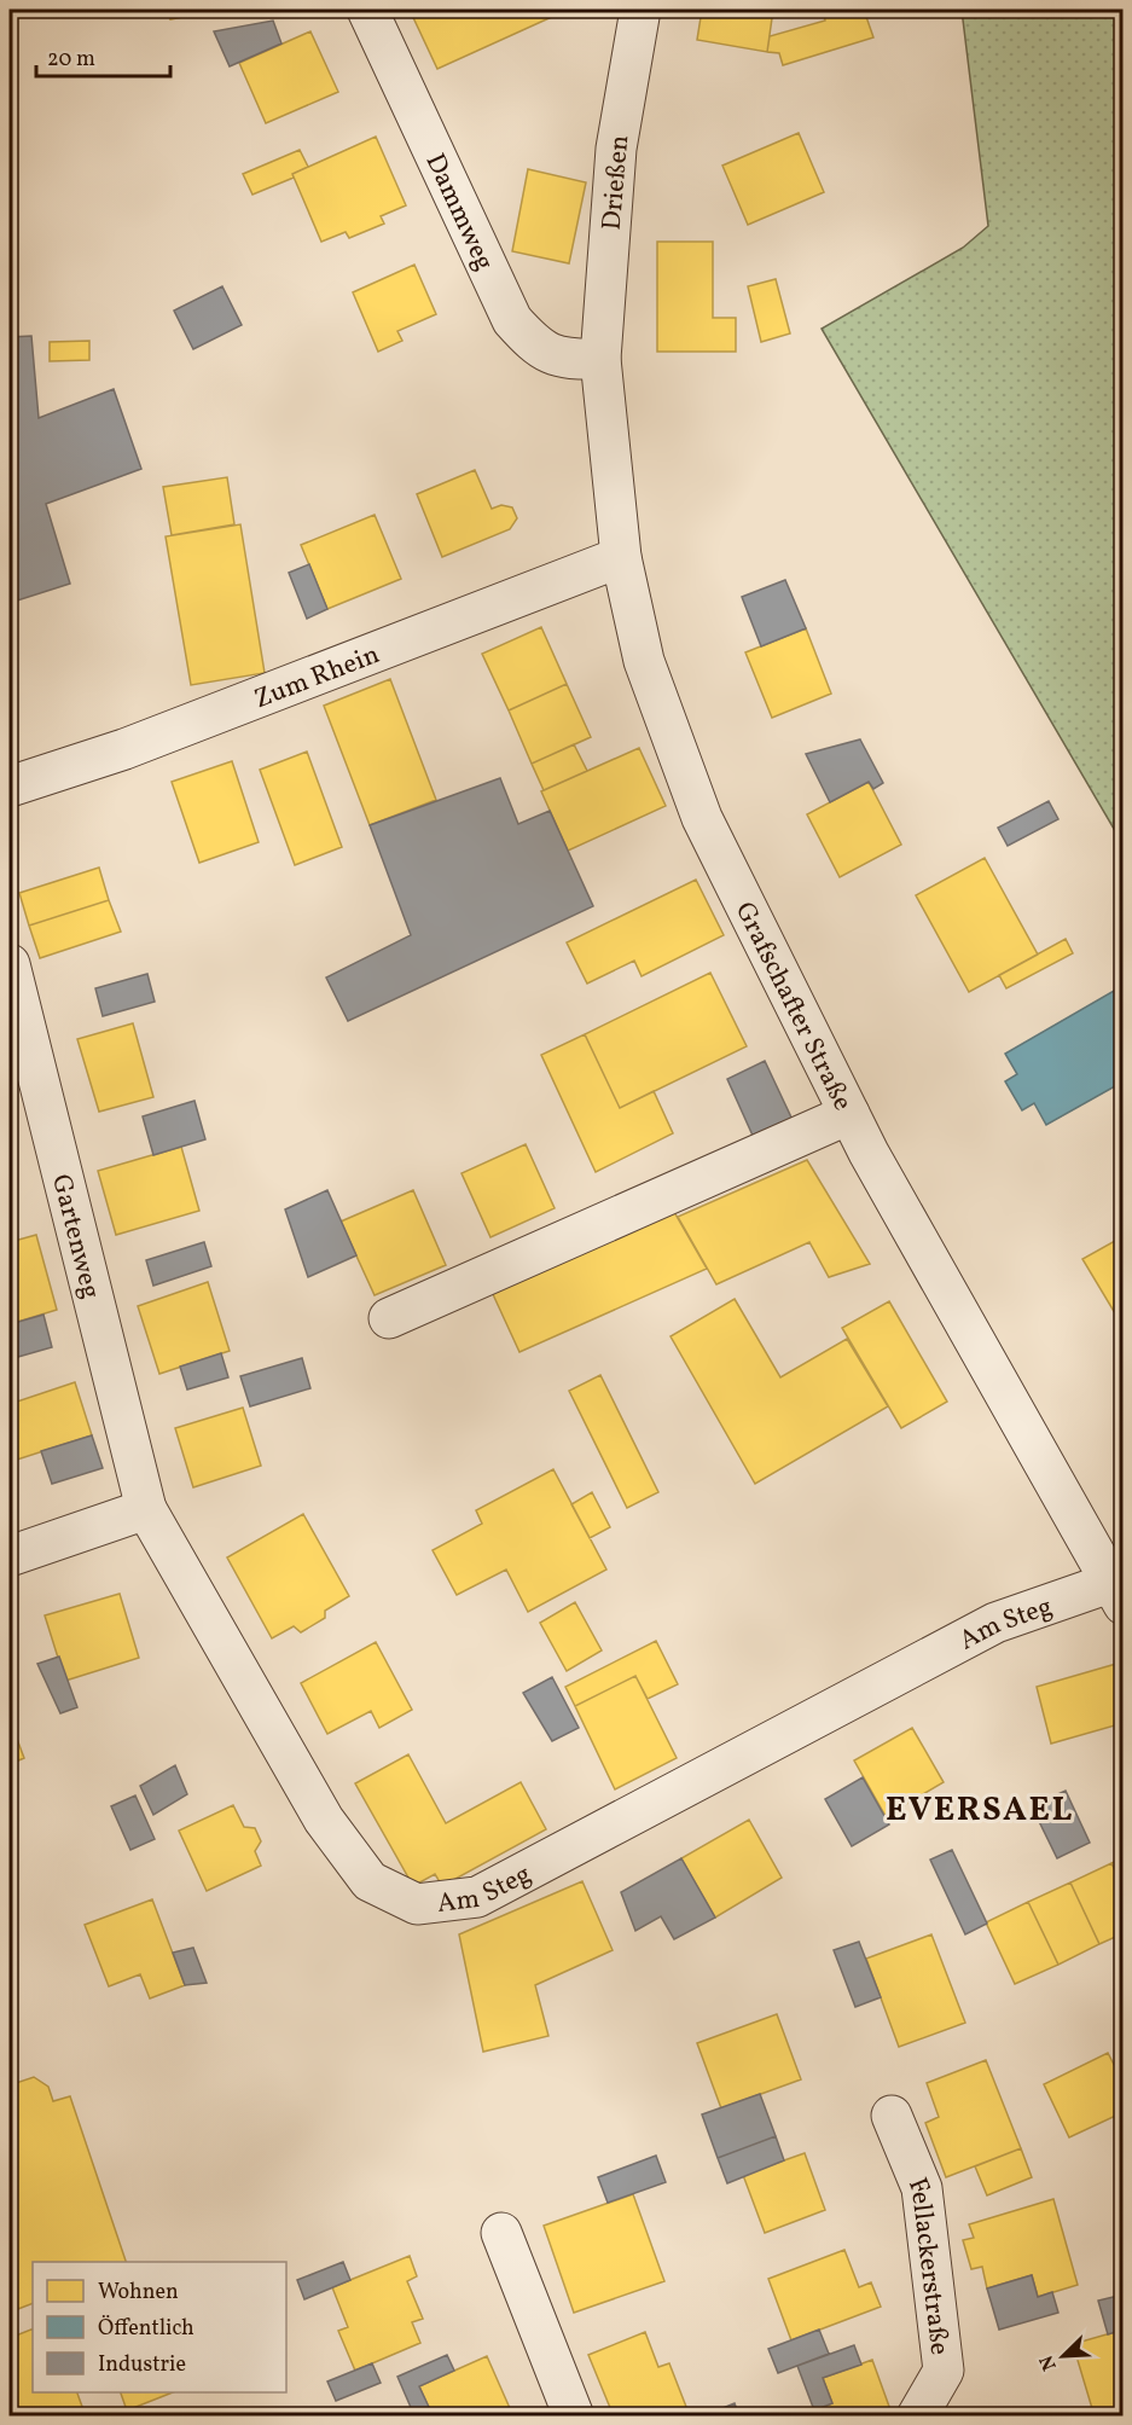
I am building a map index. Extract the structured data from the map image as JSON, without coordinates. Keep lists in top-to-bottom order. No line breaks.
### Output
{"streets":{"street":["Drießen","Dammweg","Zum Rhein","Grafschafter Straße","Gartenweg","Am Steg","Fellackerstraße"]},"crossings":[["Drießen","Dammweg"],["Drießen","Grafschafter Straße"],["Dammweg","Grafschafter Straße"],["Zum Rhein","Grafschafter Straße"],["Grafschafter Straße","Am Steg"],["Gartenweg","Am Steg"]],"districts":["EVERSAEL"],"legend":["Wohnen","Öffentlich","Industrie"],"scale_bar":"20 m","north":"bottom left"}
